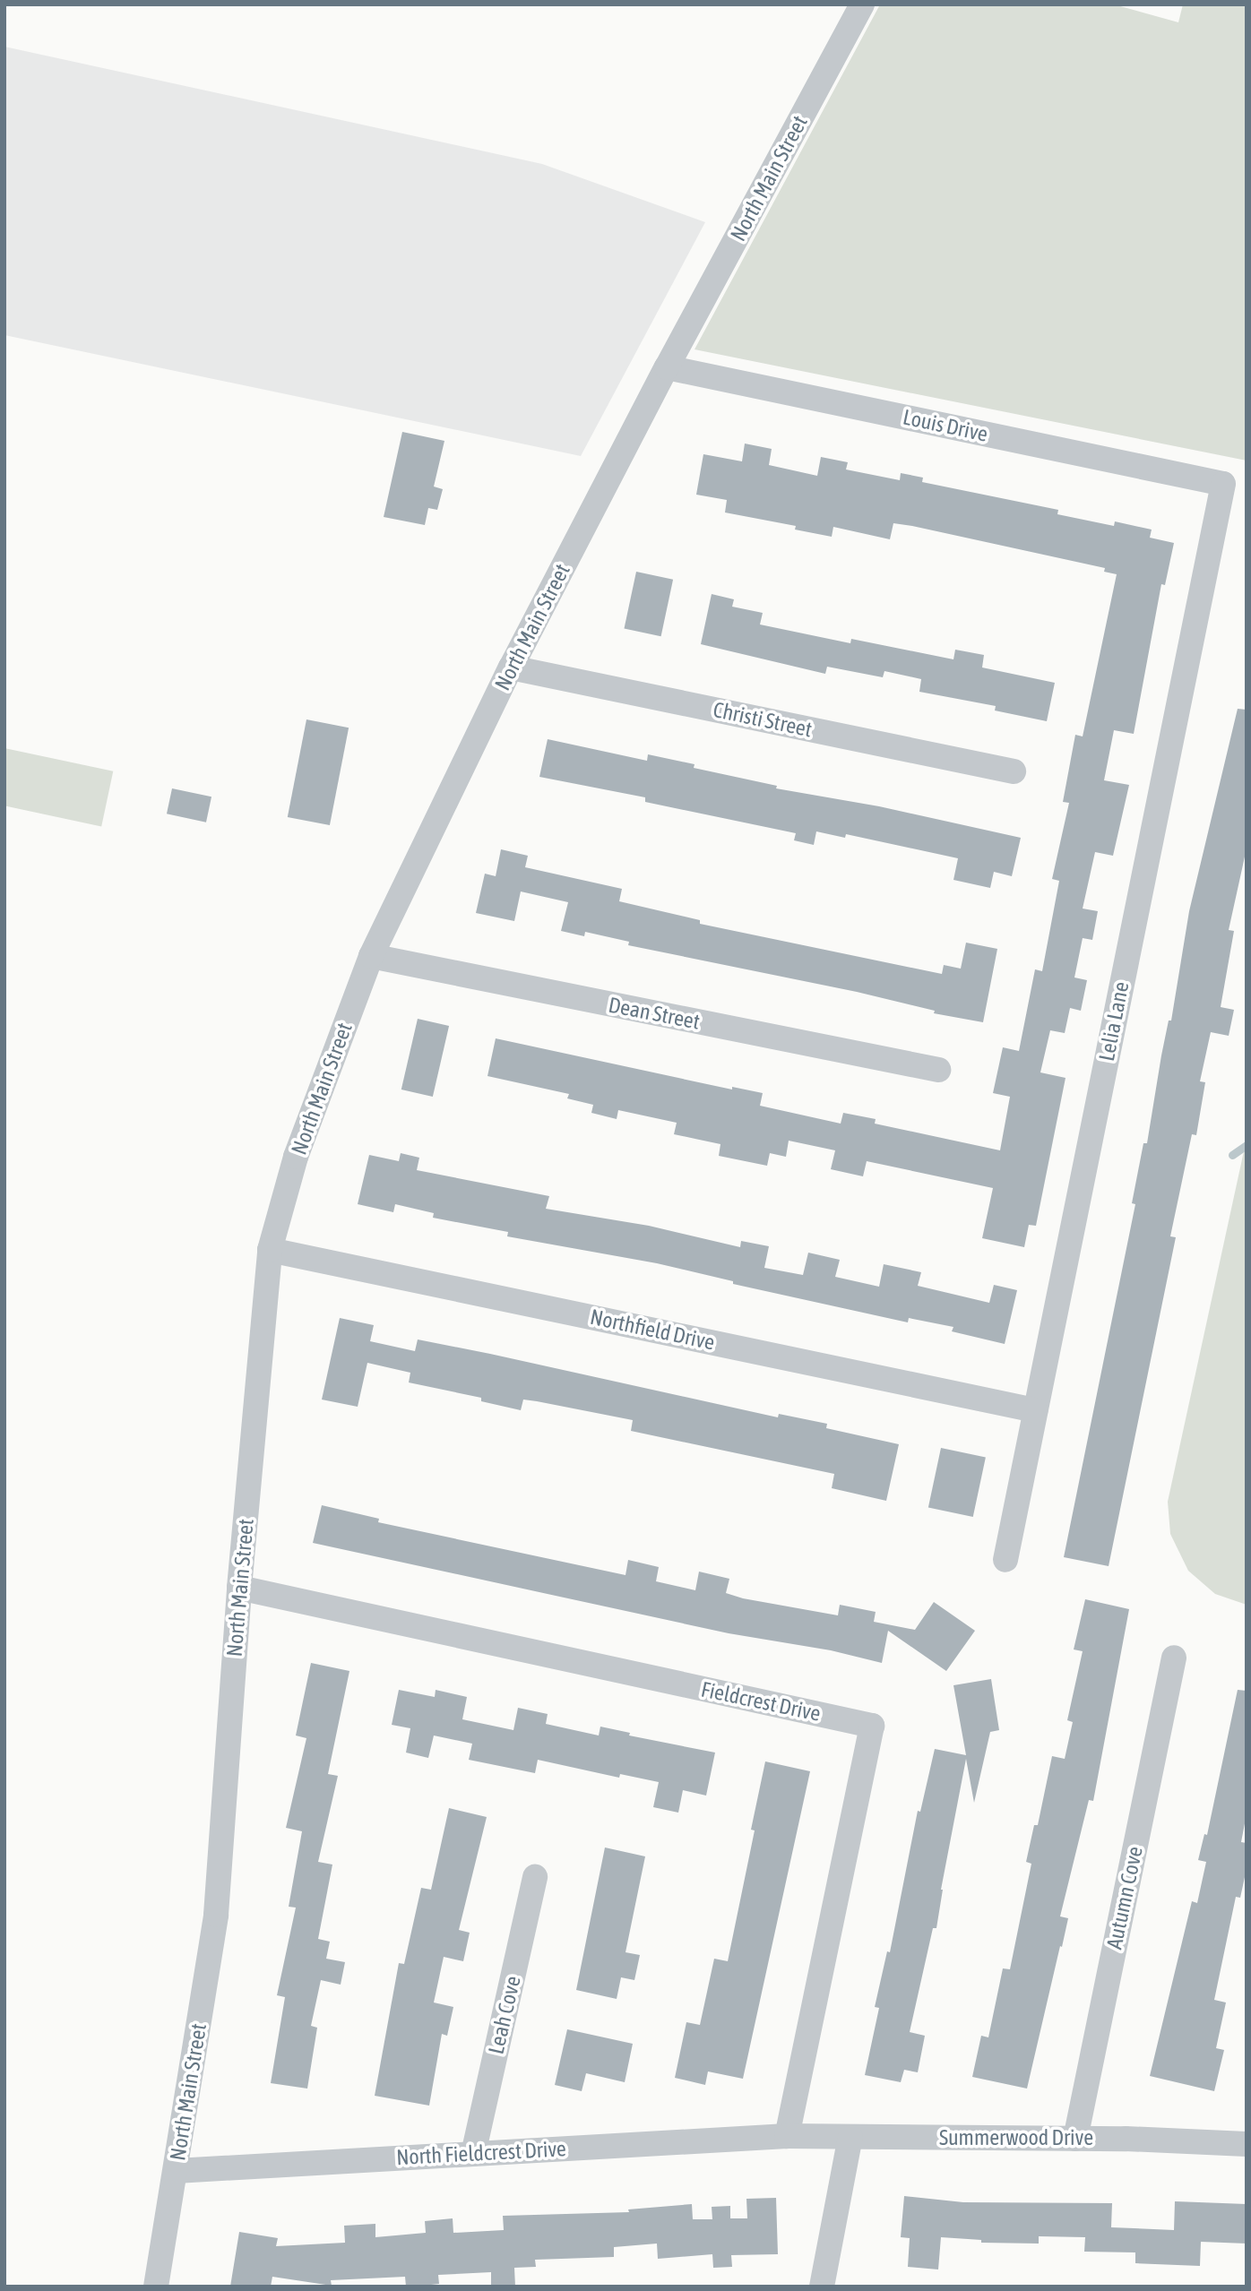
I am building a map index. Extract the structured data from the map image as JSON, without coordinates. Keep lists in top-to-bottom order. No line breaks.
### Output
{"streets":{"street":["North Main Street","Louis Drive","Christi Street","Dean Street","Lelia Lane","Northfield Drive","Fieldcrest Drive","Autumn Cove","Leah Cove","Summerwood Drive","North Fieldcrest Drive"]},"crossings":[["North Main Street","Louis Drive"],["North Main Street","Christi Street"],["North Main Street","Dean Street"],["North Main Street","Northfield Drive"],["North Main Street","Fieldcrest Drive"],["North Main Street","North Fieldcrest Drive"],["Louis Drive","Lelia Lane"],["Lelia Lane","Northfield Drive"],["Fieldcrest Drive","Summerwood Drive"],["Fieldcrest Drive","North Fieldcrest Drive"],["Autumn Cove","Summerwood Drive"],["Leah Cove","North Fieldcrest Drive"],["Summerwood Drive","North Fieldcrest Drive"]]}
